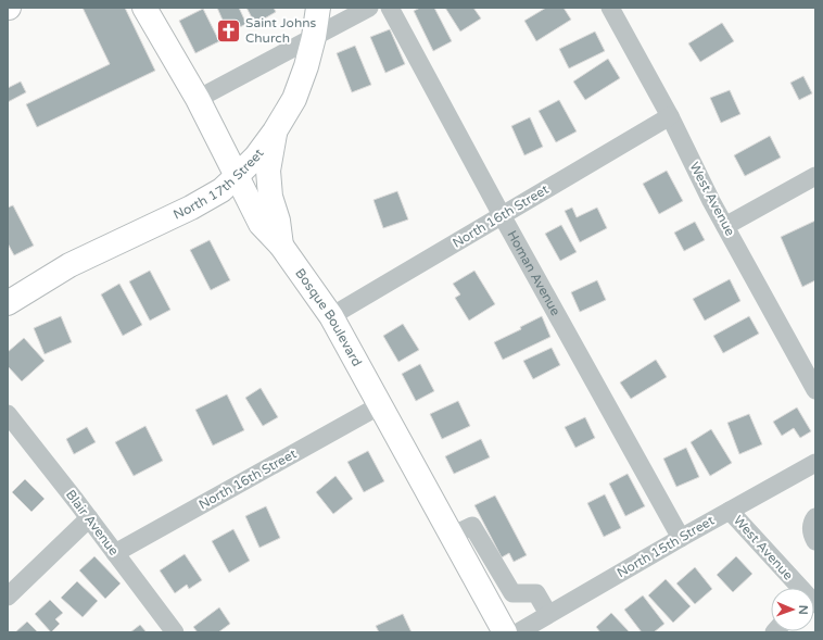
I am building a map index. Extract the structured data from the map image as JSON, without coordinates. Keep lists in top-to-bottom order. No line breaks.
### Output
{"streets":{"main road":["North 17th Street","Bosque Boulevard"],"street":["West Avenue","North 16th Street","Homan Avenue","Blair Avenue","North 15th Street"]},"crossings":[["North 17th Street","Bosque Boulevard"],["West Avenue","North 16th Street"],["West Avenue","North 15th Street"],["North 16th Street","Homan Avenue"],["North 16th Street","Bosque Boulevard"],["North 16th Street","Blair Avenue"],["Homan Avenue","North 15th Street"]],"places":{"church":["Saint Johns Church"]},"north":"right"}
